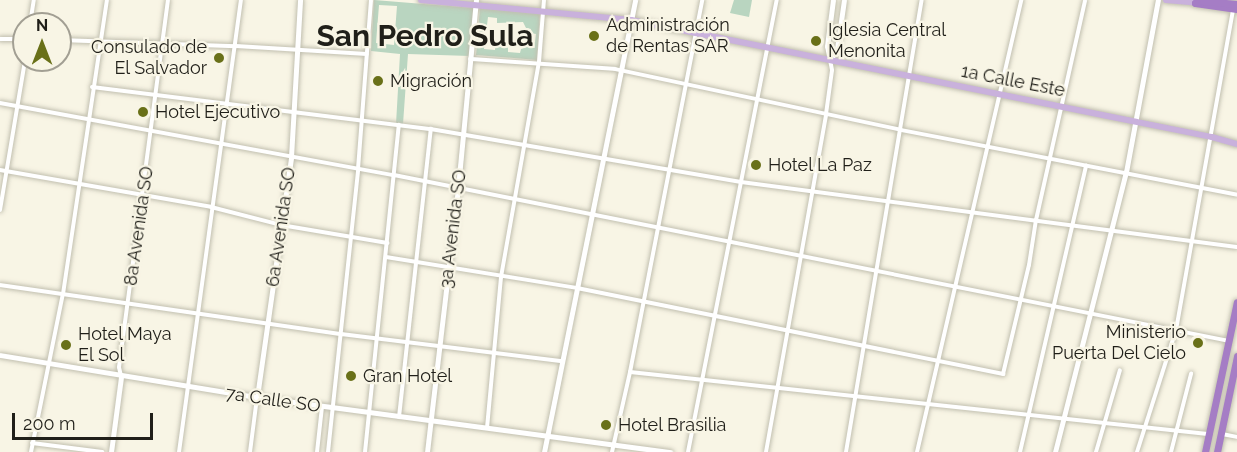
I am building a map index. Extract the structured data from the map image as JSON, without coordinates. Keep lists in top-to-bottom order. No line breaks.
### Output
{"streets":{"main road":["1a Calle Este"],"street":["8a Avenida SO","6a Avenida SO","3a Avenida SO","7a Calle SO"]},"crossings":[["1a Calle Este","3a Avenida SO"],["8a Avenida SO","7a Calle SO"],["6a Avenida SO","7a Calle SO"],["3a Avenida SO","7a Calle SO"]],"districts":["San Pedro Sula"],"places":["Administración de Rentas SAR","Iglesia Central Menonita","Consulado de El Salvador","Migración","Hotel Ejecutivo","Hotel La Paz","Ministerio Puerta Del Cielo","Hotel Maya El Sol","Gran Hotel","Hotel Brasilia"],"scale_bar":"200 m","north":"top"}
